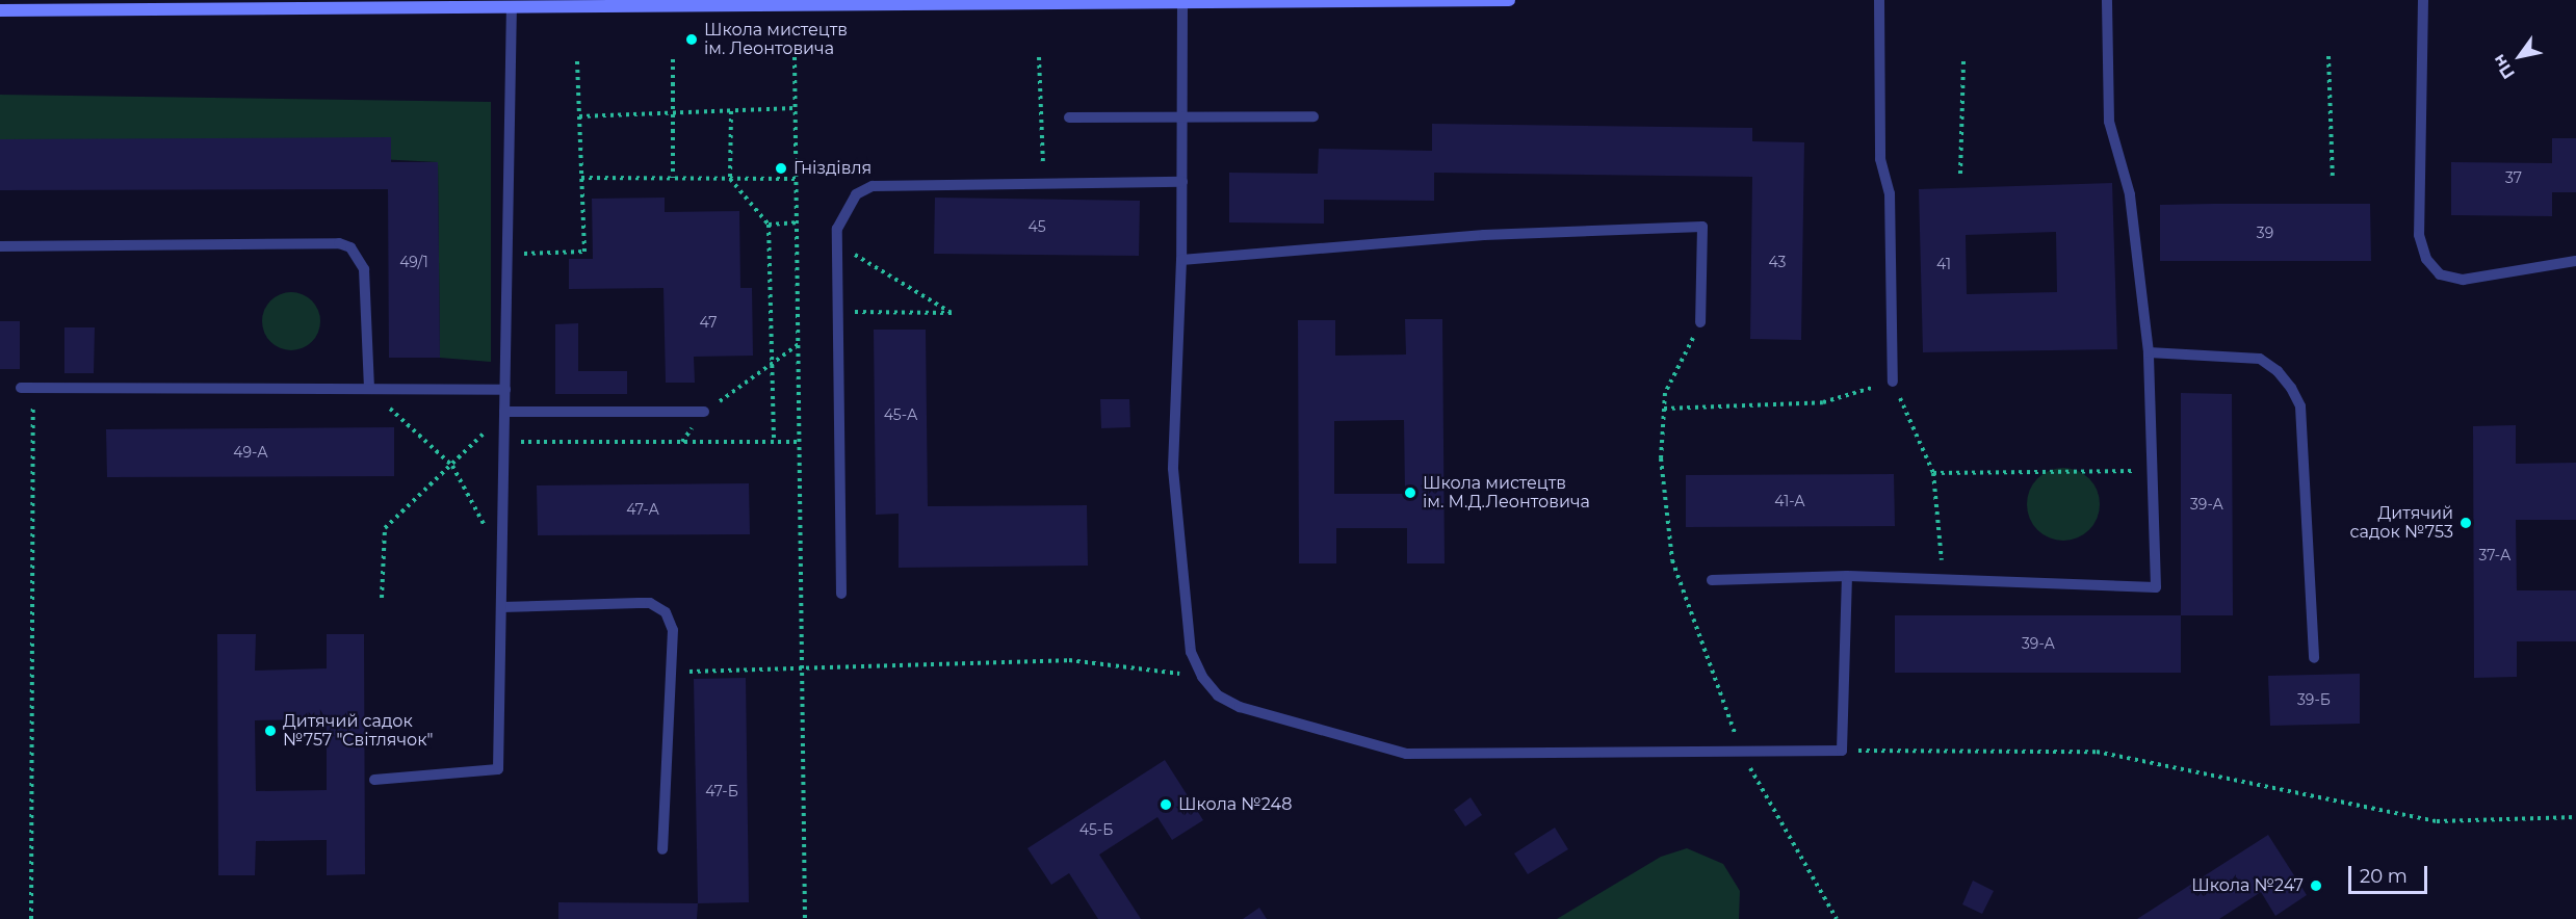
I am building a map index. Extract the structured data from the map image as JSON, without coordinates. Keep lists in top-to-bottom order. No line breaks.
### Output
{"places":["Школа мистецтв ім. Леонтовича","Гніздівля","Школа мистецтв ім. М.Д.Леонтовича","Дитячий садок №753","Дитячий садок №757 \"Світлячок\"","Школа №248","Школа №247"],"house_numbers":["37","45","39","49/1","43","41","47","45-А","49-А","41-А","39-А","47-А","37-А","39-А","39-Б","47-Б","45-Б"],"scale_bar":"20 m","north":"bottom left"}
